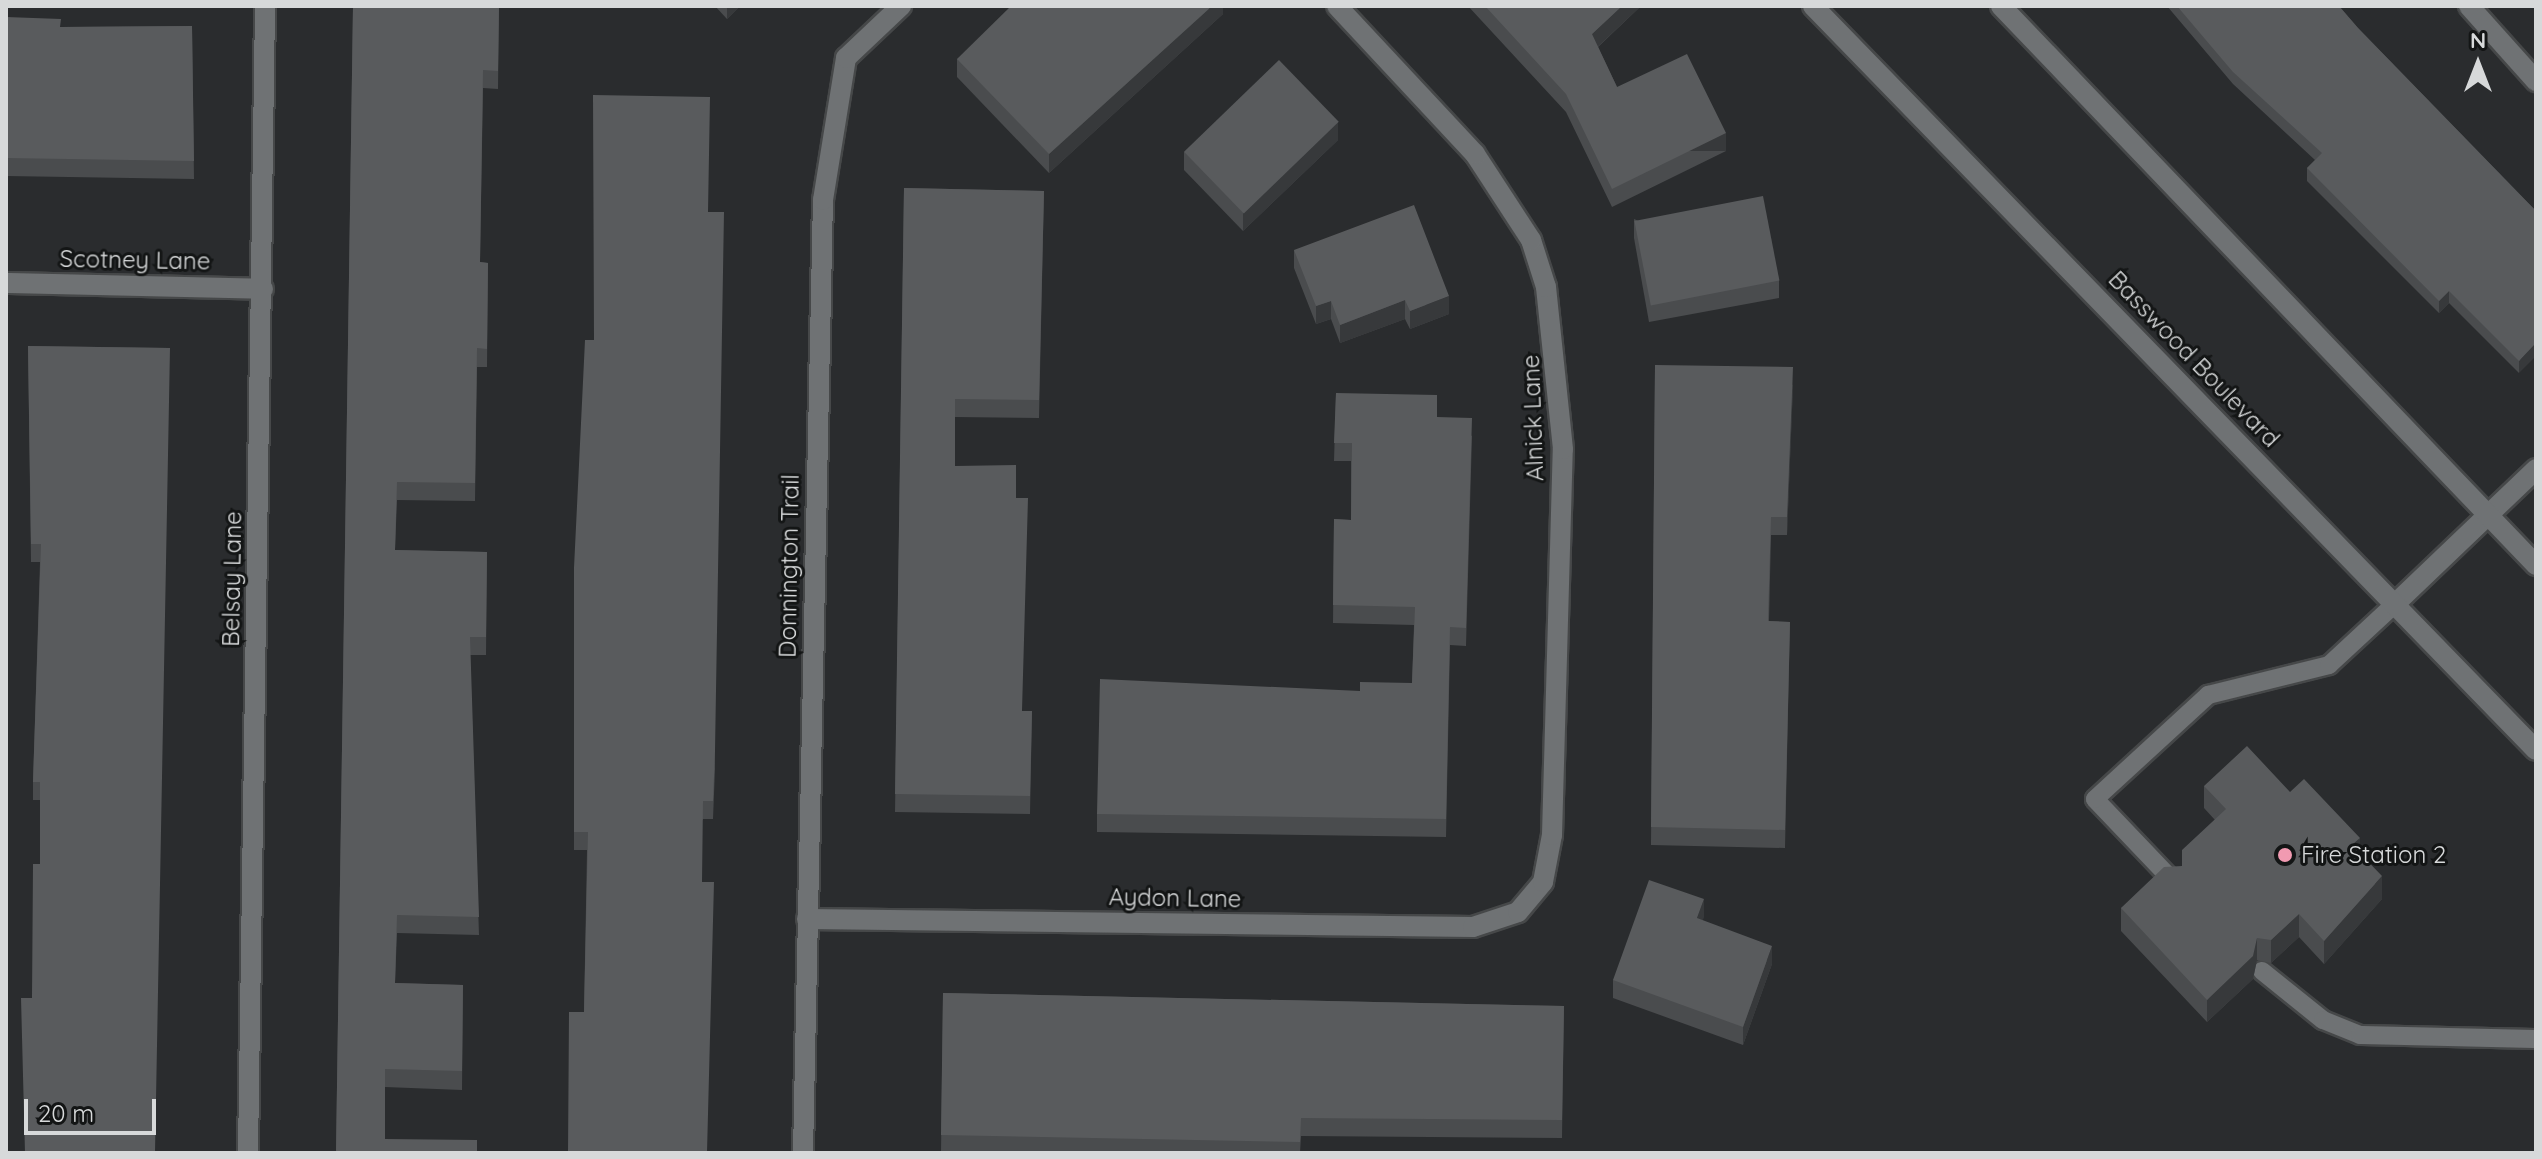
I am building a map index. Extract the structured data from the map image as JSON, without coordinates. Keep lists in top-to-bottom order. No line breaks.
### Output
{"streets":{"street":["Scotney Lane","Basswood Boulevard","Alnick Lane","Donnington Trail","Belsay Lane","Aydon Lane"]},"crossings":[["Scotney Lane","Belsay Lane"],["Alnick Lane","Aydon Lane"],["Donnington Trail","Aydon Lane"]],"places":["Fire Station 2"],"scale_bar":"20 m","north":"top"}
